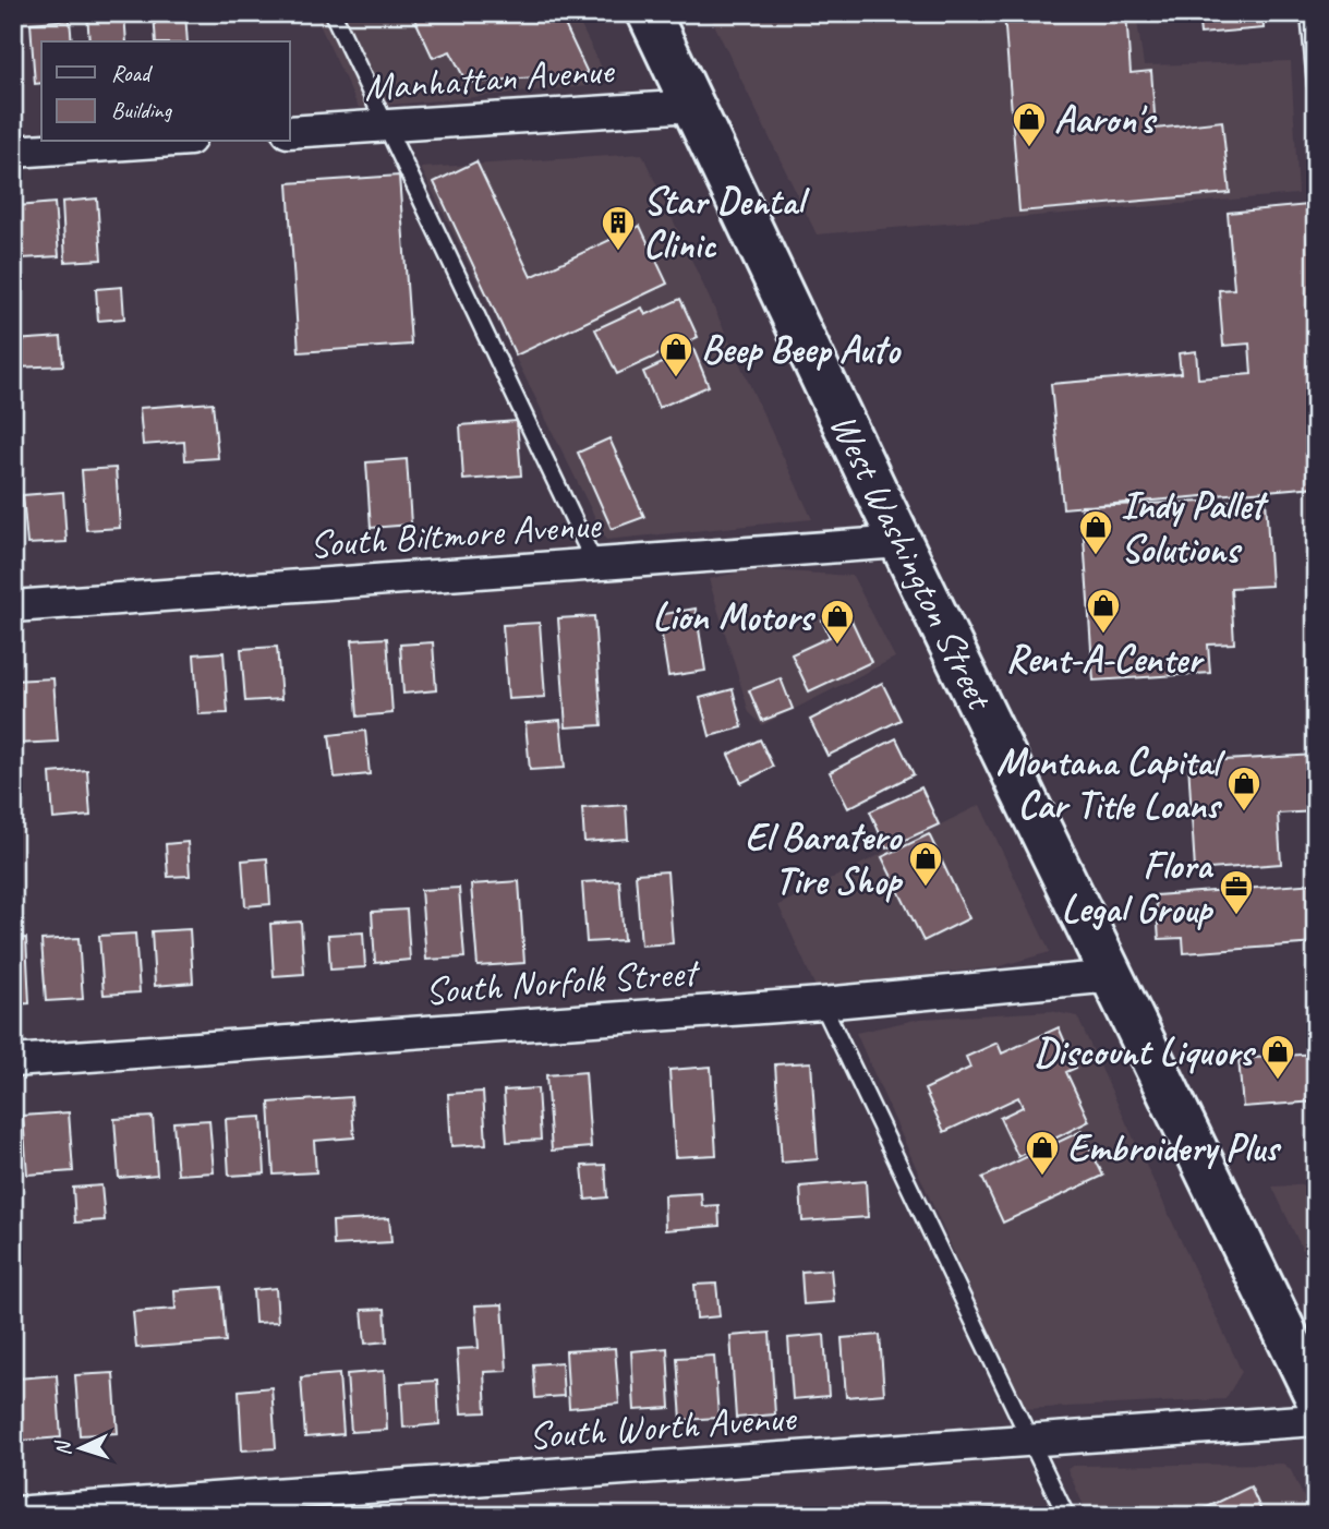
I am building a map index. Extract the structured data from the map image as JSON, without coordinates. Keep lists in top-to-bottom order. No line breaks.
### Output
{"streets":{"main road":["West Washington Street"],"street":["Manhattan Avenue","South Biltmore Avenue","South Norfolk Street","South Worth Avenue"]},"crossings":[["Manhattan Avenue","West Washington Street"],["South Biltmore Avenue","West Washington Street"],["West Washington Street","South Norfolk Street"]],"places":{"shop":["Aaron's","Beep Beep Auto","Indy Pallet Solutions","Rent-A-Center","Lion Motors","Montana Capital Car Title Loans","El Baratero Tire Shop","Discount Liquors","Embroidery Plus"],"building":["Star Dental Clinic"],"office":["Flora Legal Group"]},"legend":["Road","Building"],"north":"left"}
